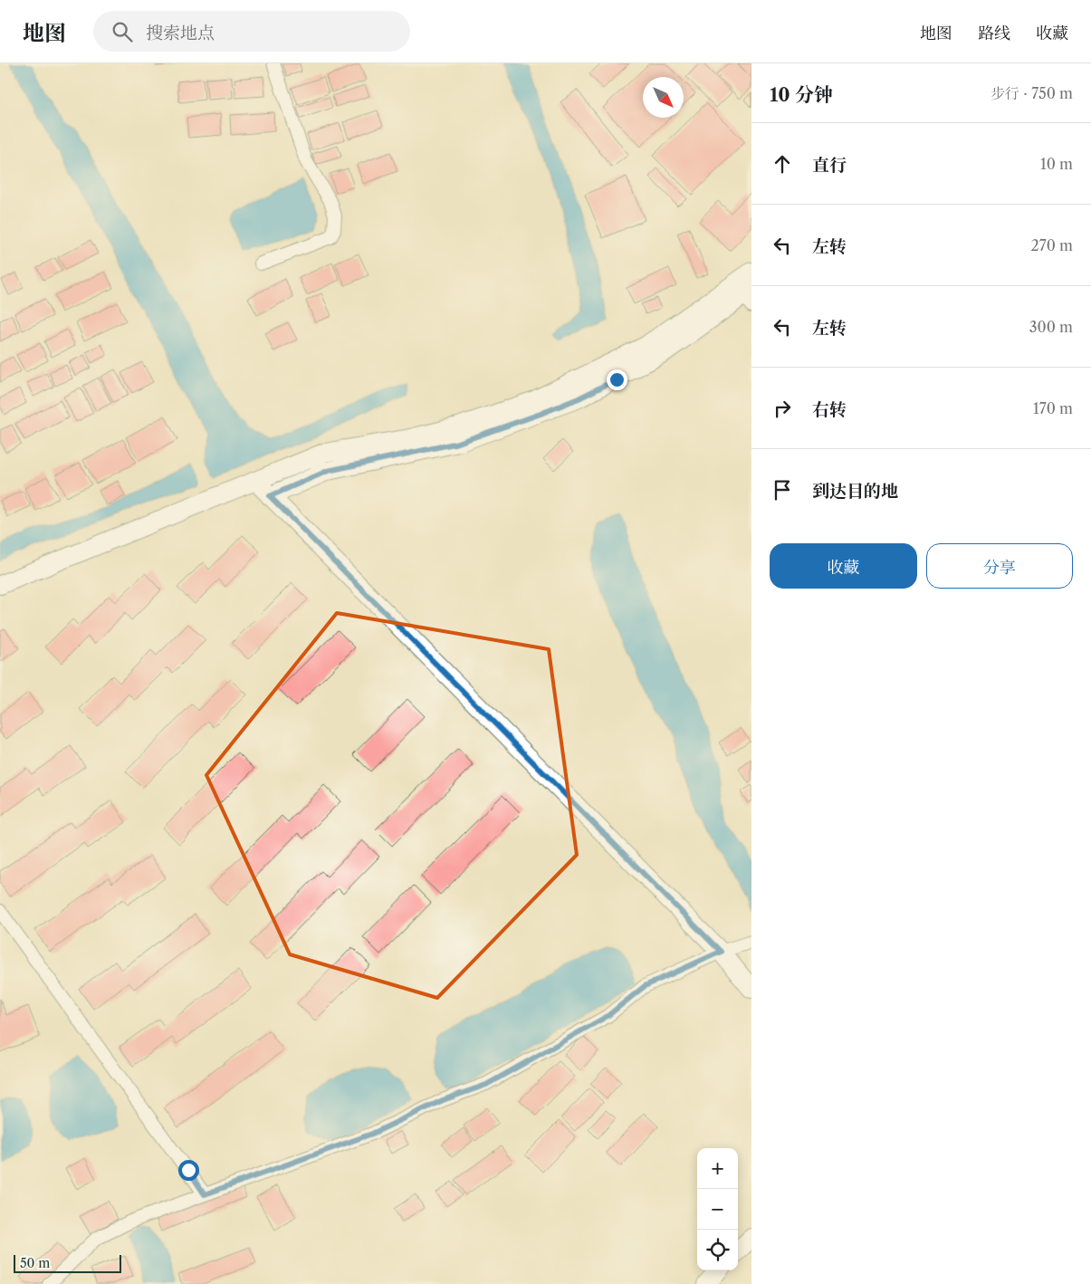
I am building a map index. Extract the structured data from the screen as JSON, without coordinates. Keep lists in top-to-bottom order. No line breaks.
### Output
{"scale_bar":"50 m","north":"bottom right","page":{"header":"地图","search":"搜索地点","nav":["地图","路线","收藏"],"heading":["10 分钟","步行 · 750 m"],"list":[["直行","10 m"],["左转","270 m"],["左转","300 m"],["右转","170 m"],"到达目的地"],"buttons":["收藏","分享"],"map_buttons":["+","−"],"scale":"50 m"}}
